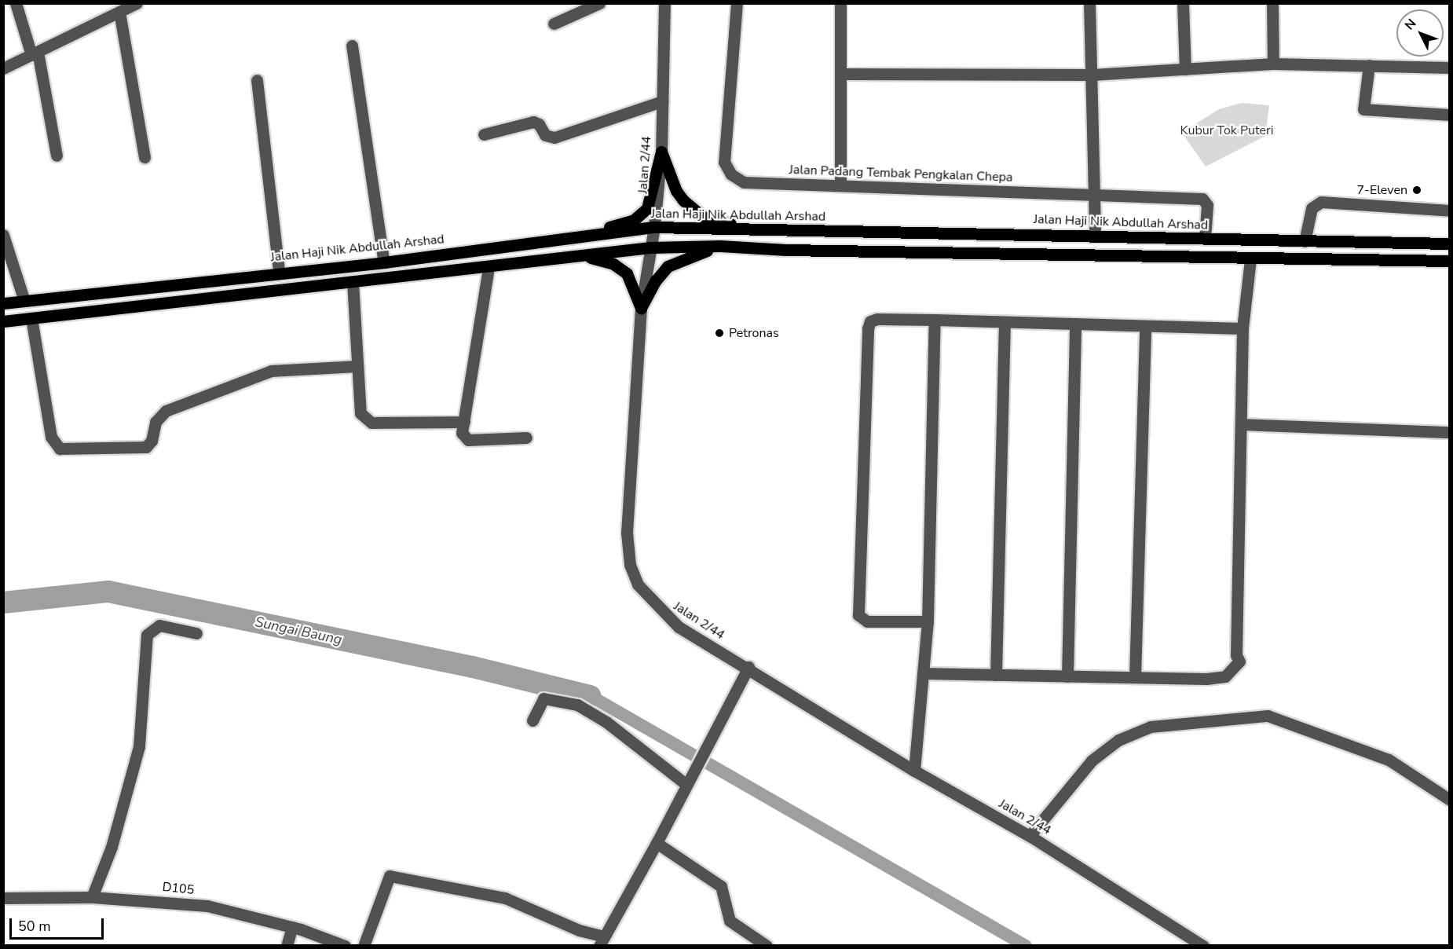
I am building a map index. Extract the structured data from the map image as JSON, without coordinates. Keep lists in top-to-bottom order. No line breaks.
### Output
{"streets":{"main road":["Jalan Haji Nik Abdullah Arshad"],"street":["Jalan 2/44","Jalan Padang Tembak Pengkalan Chepa","D105"]},"crossings":[["Jalan 2/44","Jalan Haji Nik Abdullah Arshad"],["Jalan Padang Tembak Pengkalan Chepa","Jalan Haji Nik Abdullah Arshad"]],"water":["Sungai Baung"],"parks":["Kubur Tok Puteri"],"places":["7-Eleven","Petronas"],"scale_bar":"50 m","north":"top left"}
